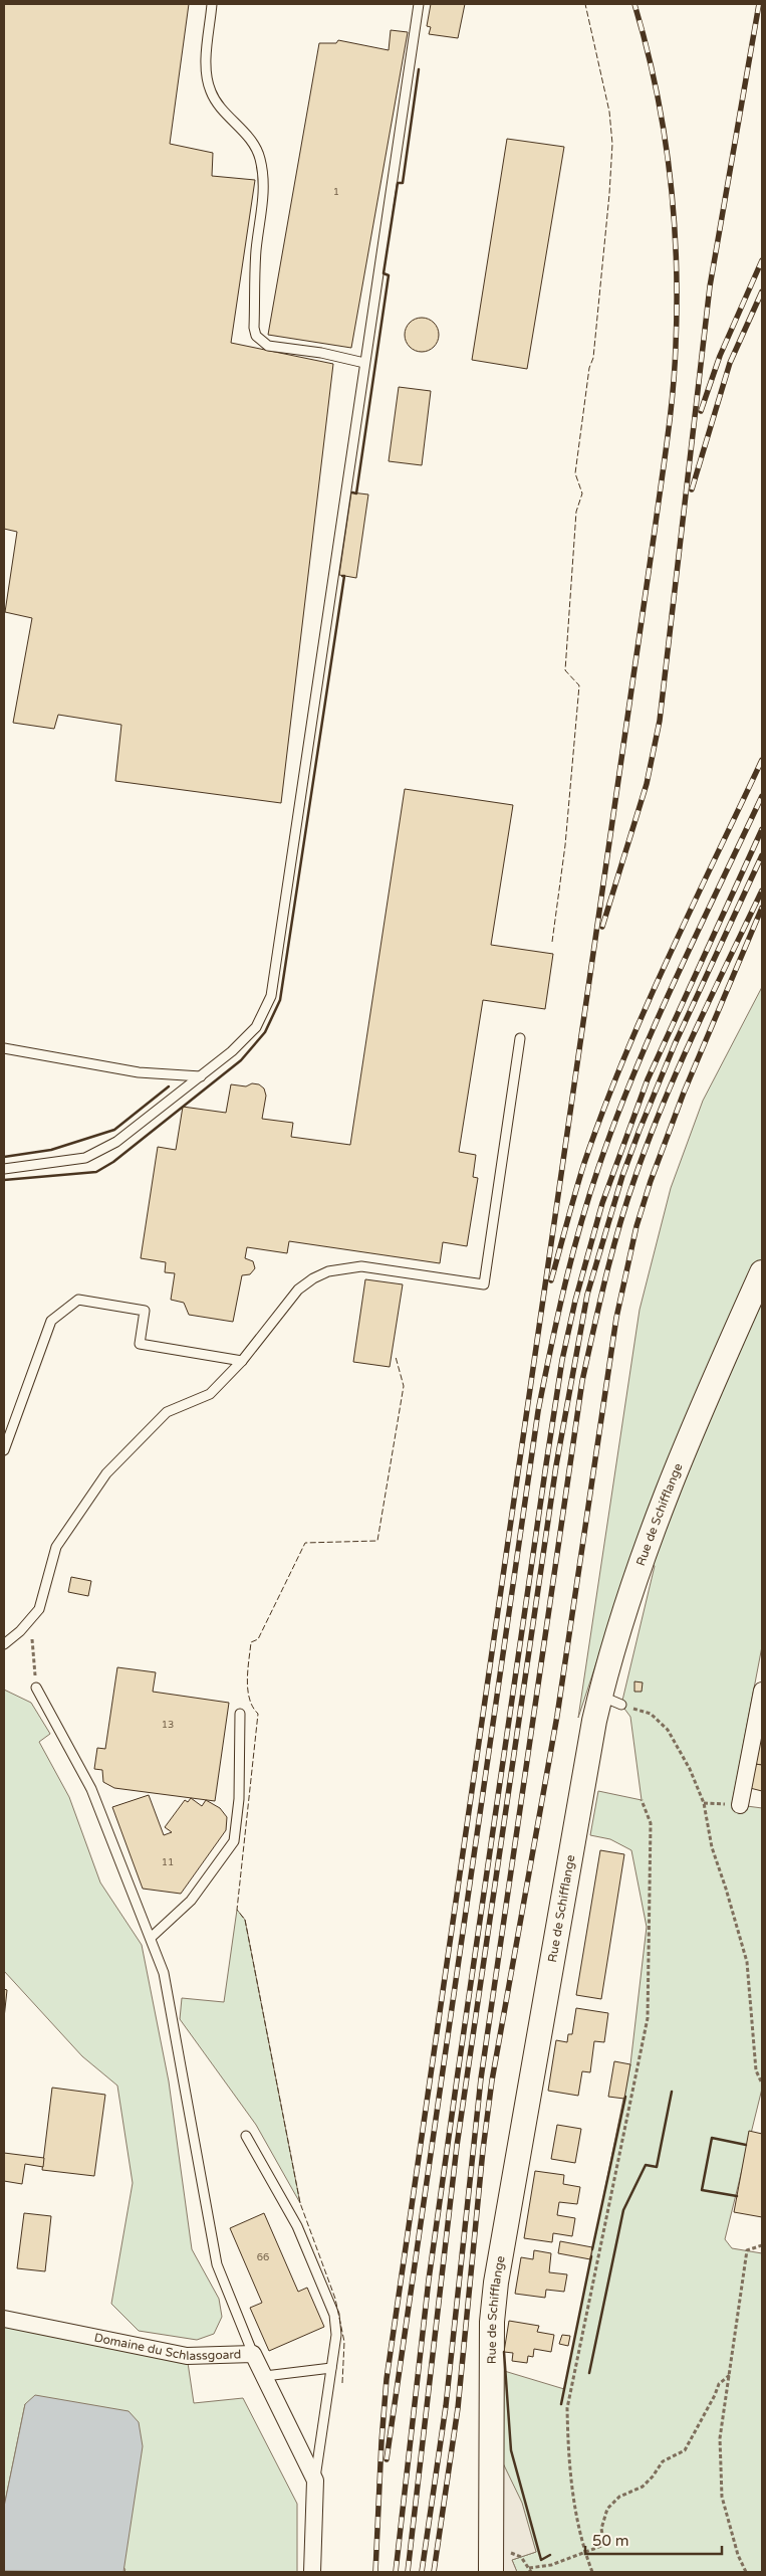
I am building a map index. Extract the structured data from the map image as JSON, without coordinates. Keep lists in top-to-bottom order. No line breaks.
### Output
{"streets":{"street":["Rue de Schifflange","Domaine du Schlassgoard"]},"house_numbers":["1","13","11","66"],"scale_bar":"50 m"}
